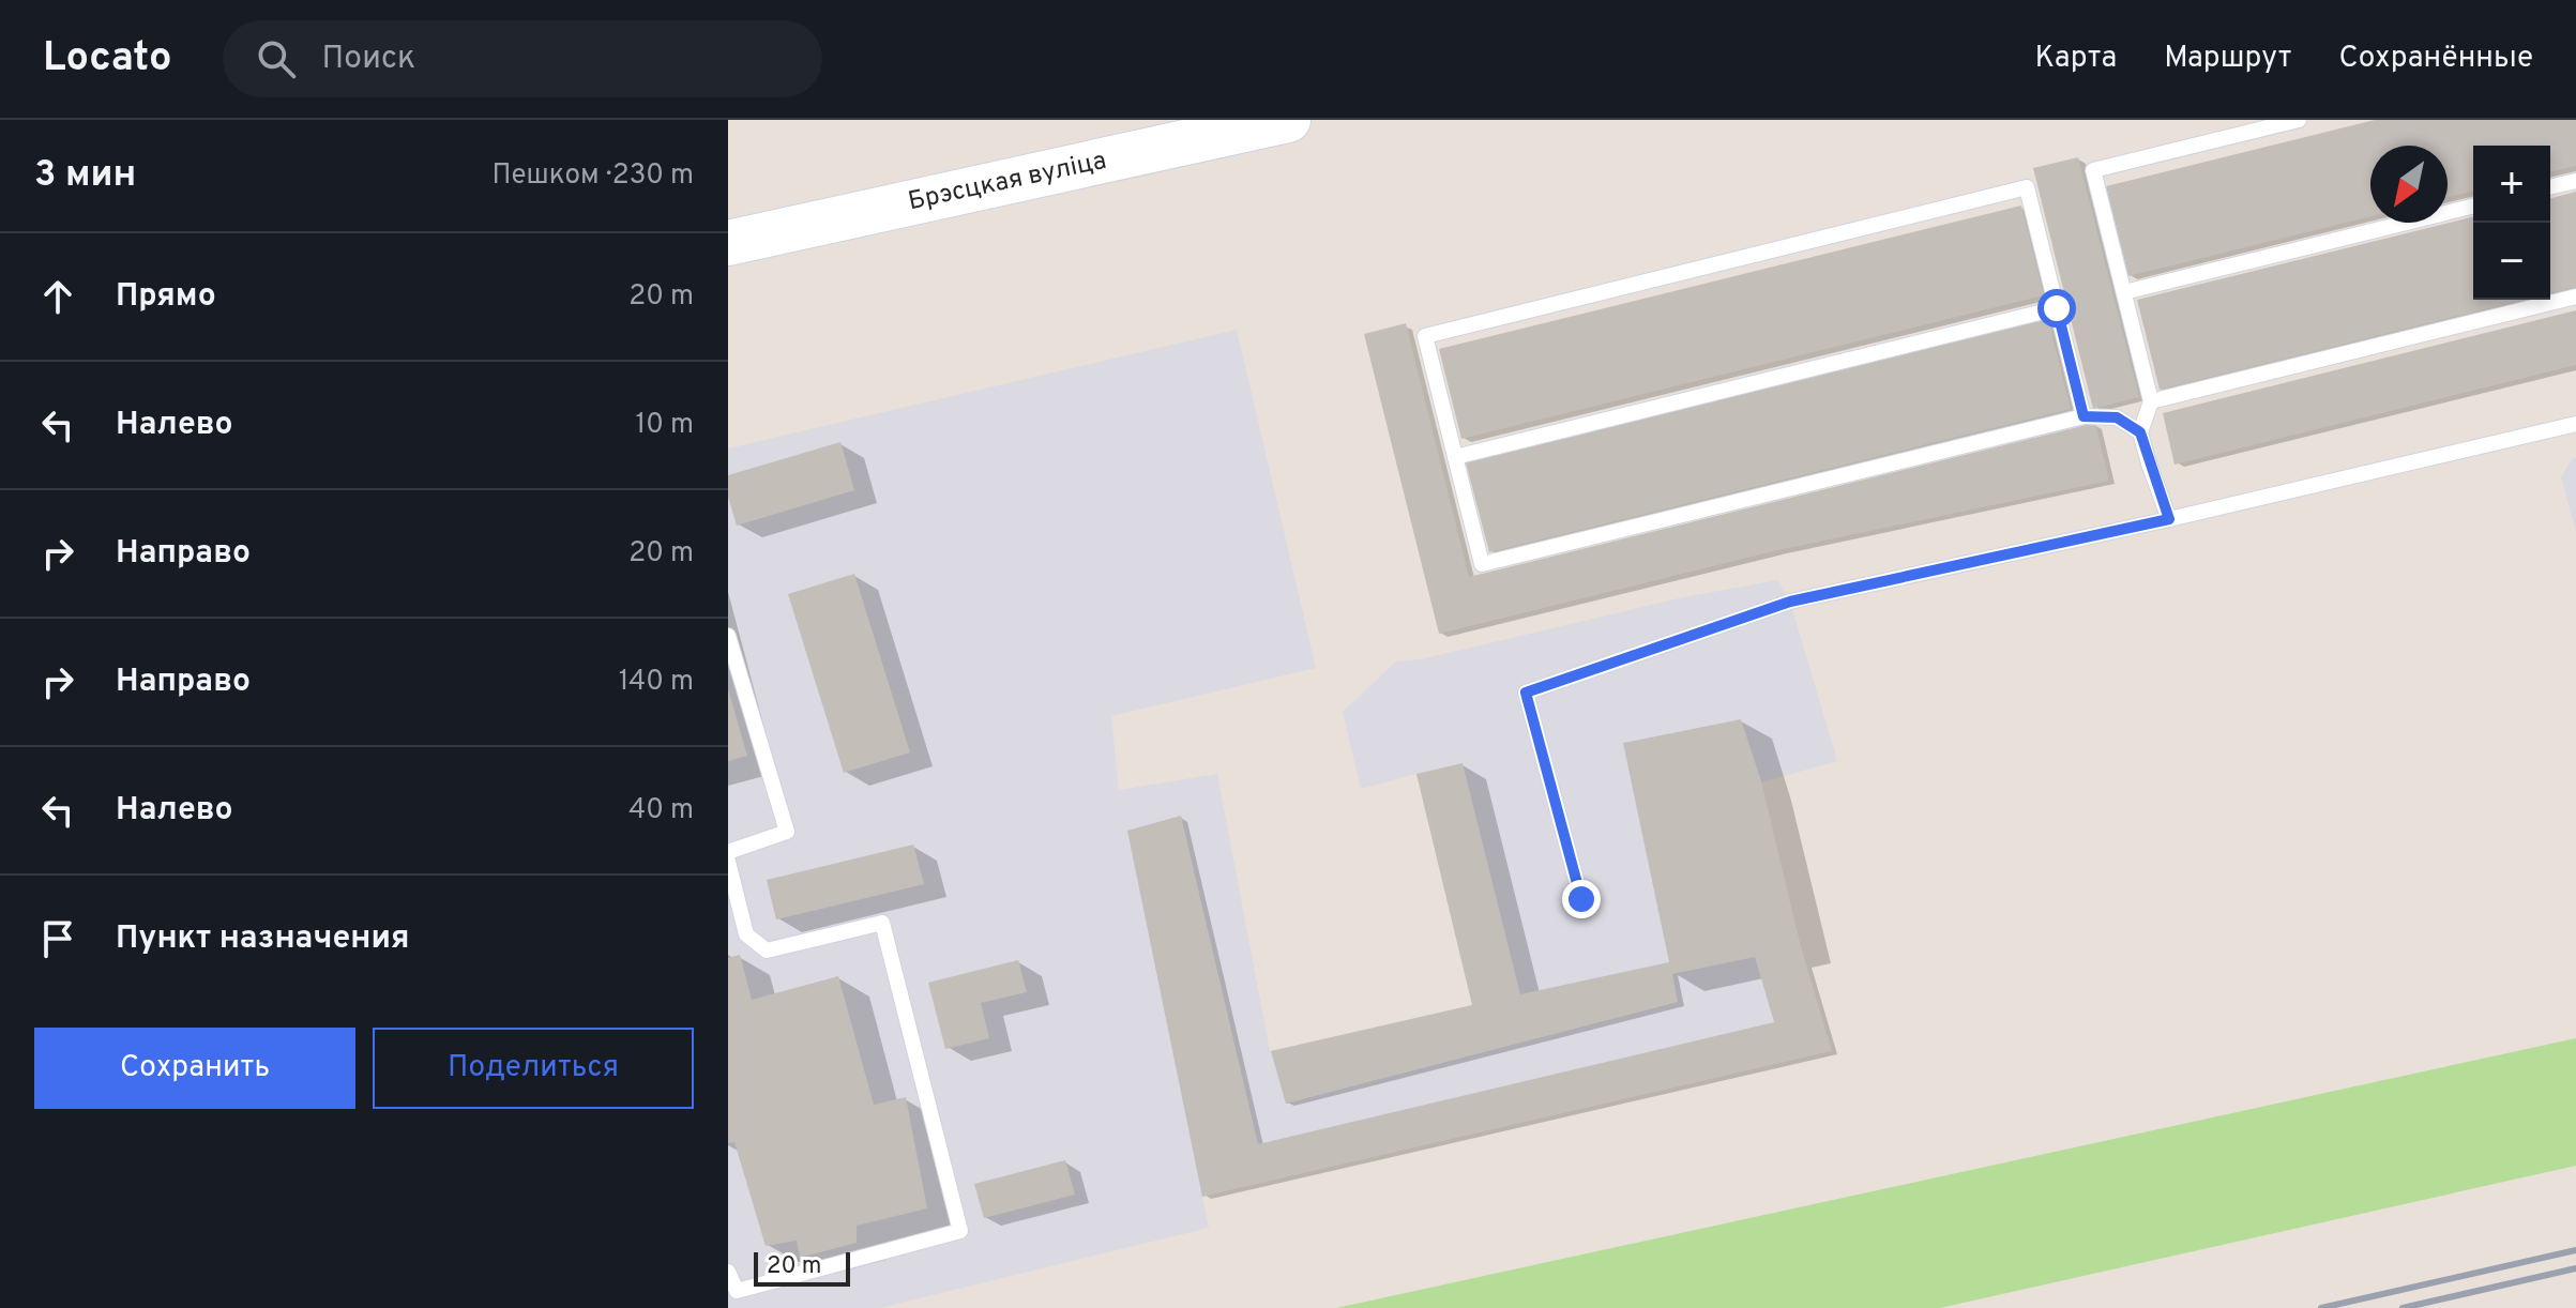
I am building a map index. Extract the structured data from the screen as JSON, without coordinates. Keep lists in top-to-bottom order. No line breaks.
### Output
{"streets":{"main road":["Брэсцкая вуліца"]},"scale_bar":"20 m","north":"bottom left","page":{"header":"Locato","search":"Поиск","nav":["Карта","Маршрут","Сохранённые"],"heading":["3 мин","Пешком · 230 m"],"map_buttons":["+","−"],"list":[["Прямо","20 m"],["Налево","10 m"],["Направо","20 m"],["Направо","140 m"],["Налево","40 m"],"Пункт назначения"],"buttons":["Сохранить","Поделиться"],"scale":"20 m"}}
